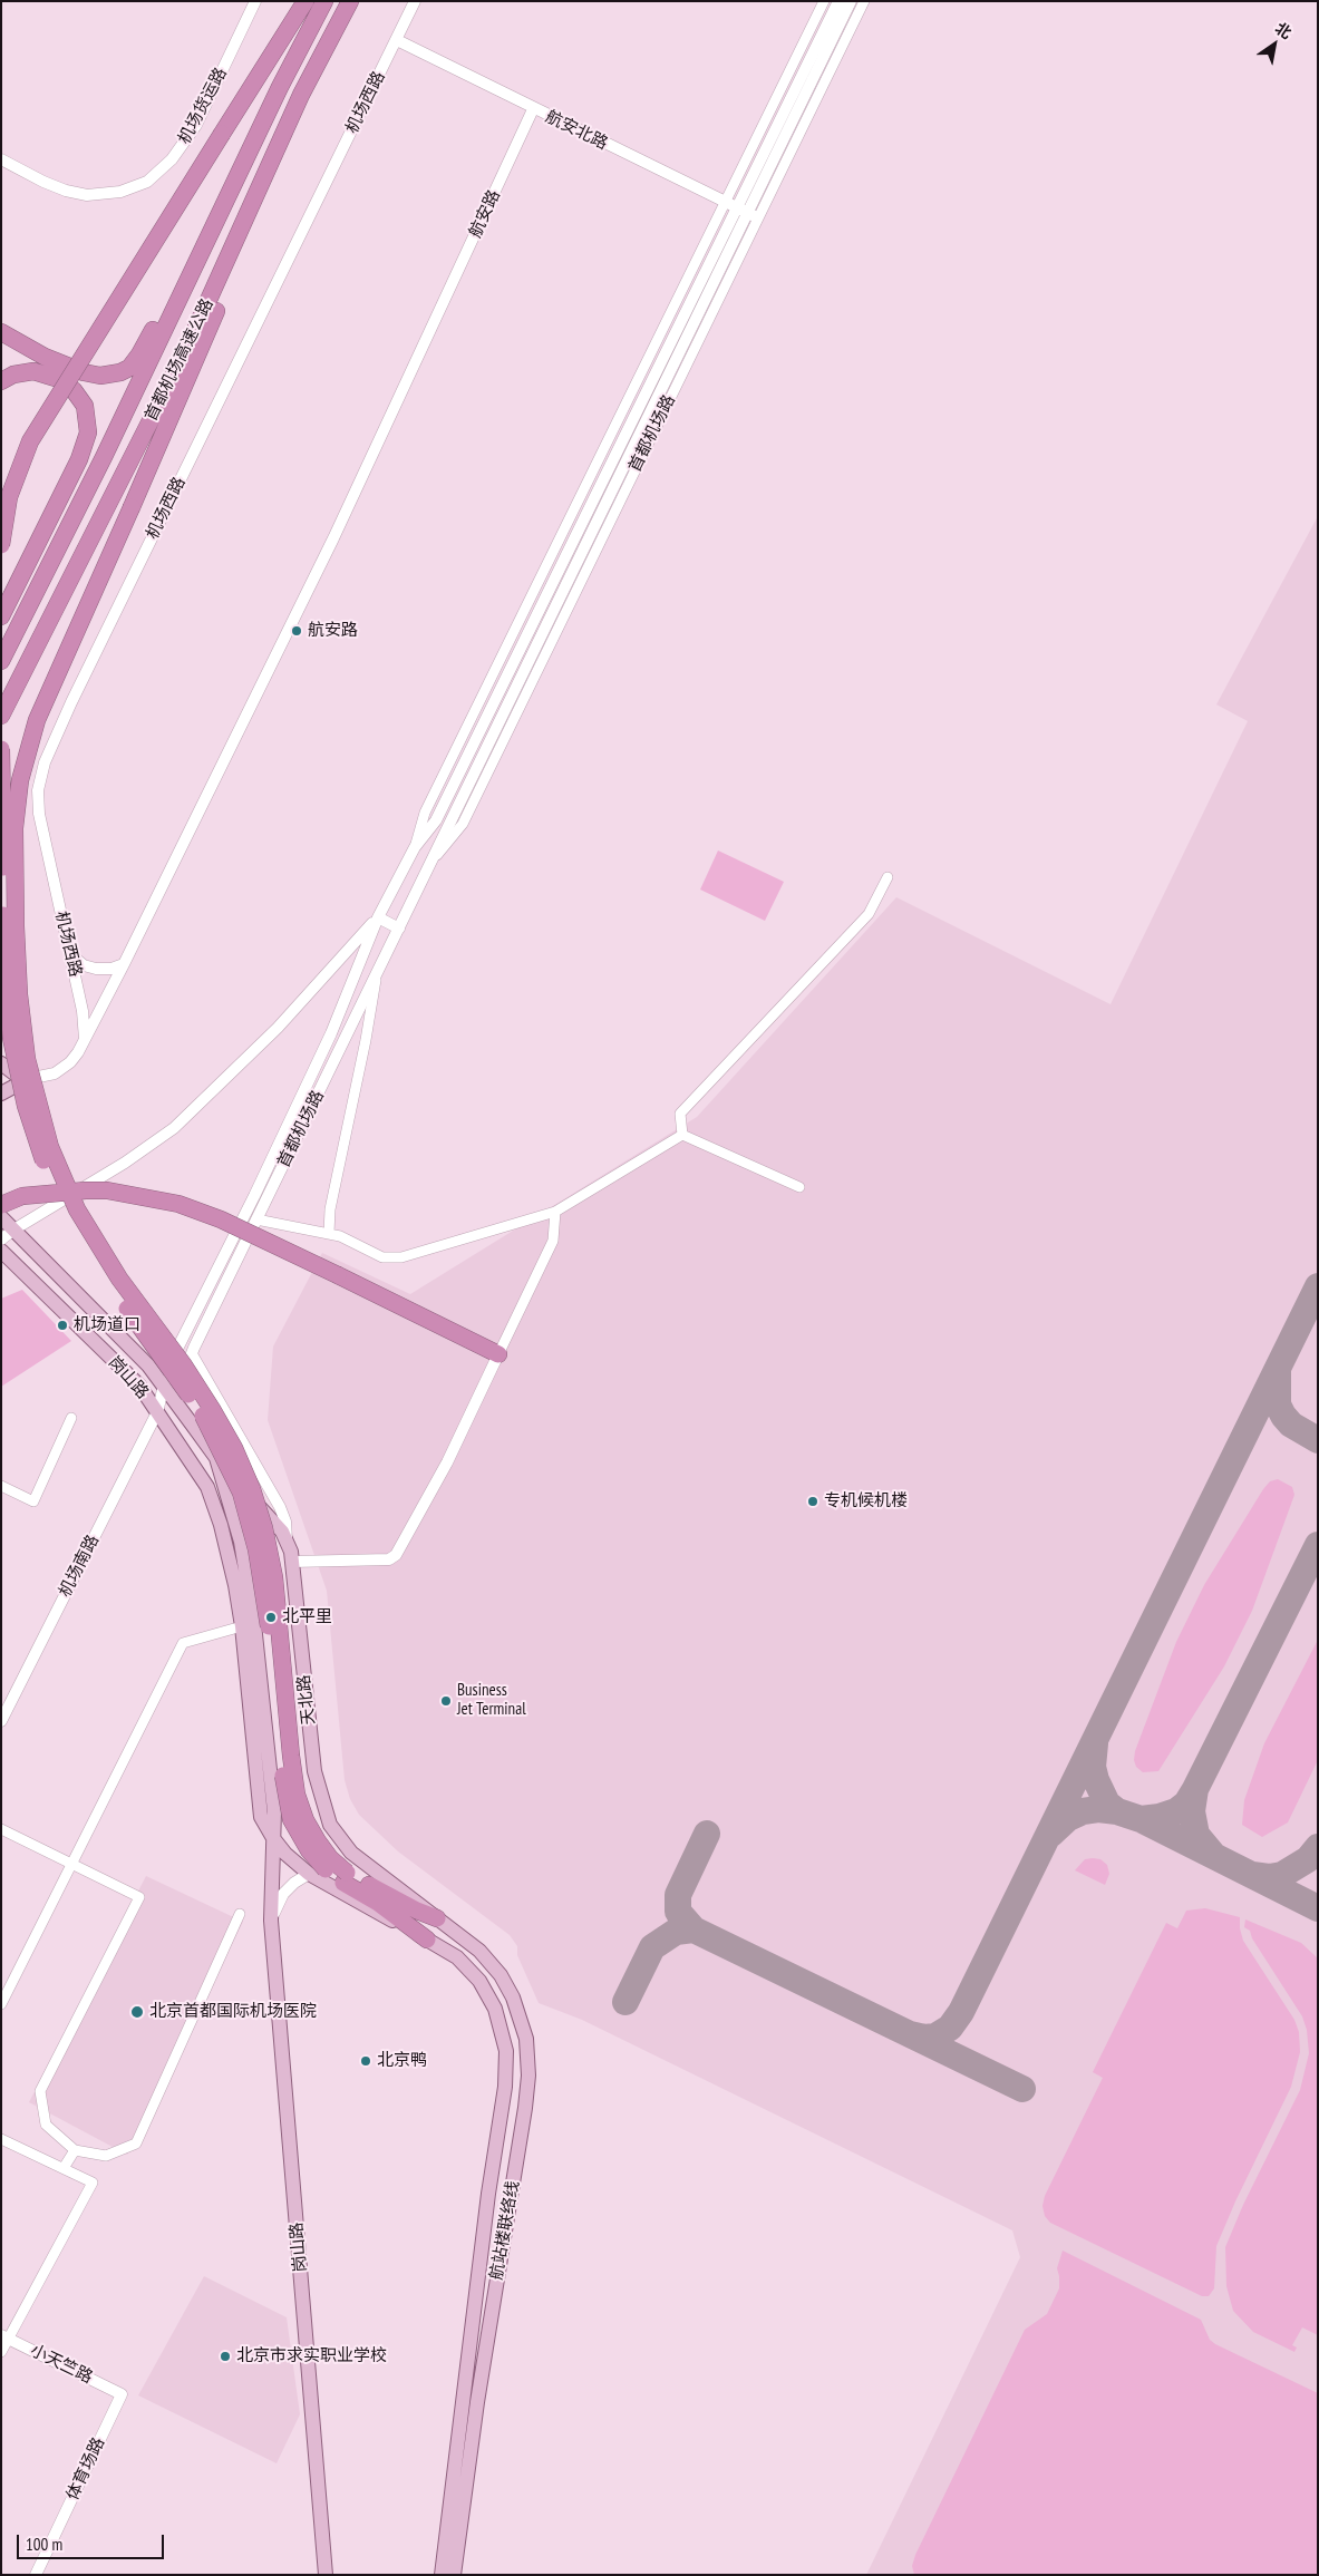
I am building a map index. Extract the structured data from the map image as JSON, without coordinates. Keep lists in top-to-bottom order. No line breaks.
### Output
{"streets":{"highway":["首都机场高速公路"],"main road":["岗山路","天北路","航站楼联络线"],"street":["机场西路","机场货运路","航安北路","航安路","首都机场路","机场南路","小天竺路","体育场路"]},"crossings":[["机场西路","航安北路"],["机场西路","航安路"],["航安北路","航安路"],["航安北路","首都机场路"],["首都机场路","岗山路"],["首都机场路","机场南路"],["首都机场路","天北路"],["岗山路","机场南路"],["岗山路","天北路"],["岗山路","航站楼联络线"],["天北路","航站楼联络线"],["小天竺路","体育场路"]],"places":["航安路","机场道口","专机候机楼","北平里","Business Jet Terminal","北京首都国际机场医院","北京鸭","北京市求实职业学校"],"scale_bar":"100 m","north":"top right"}
